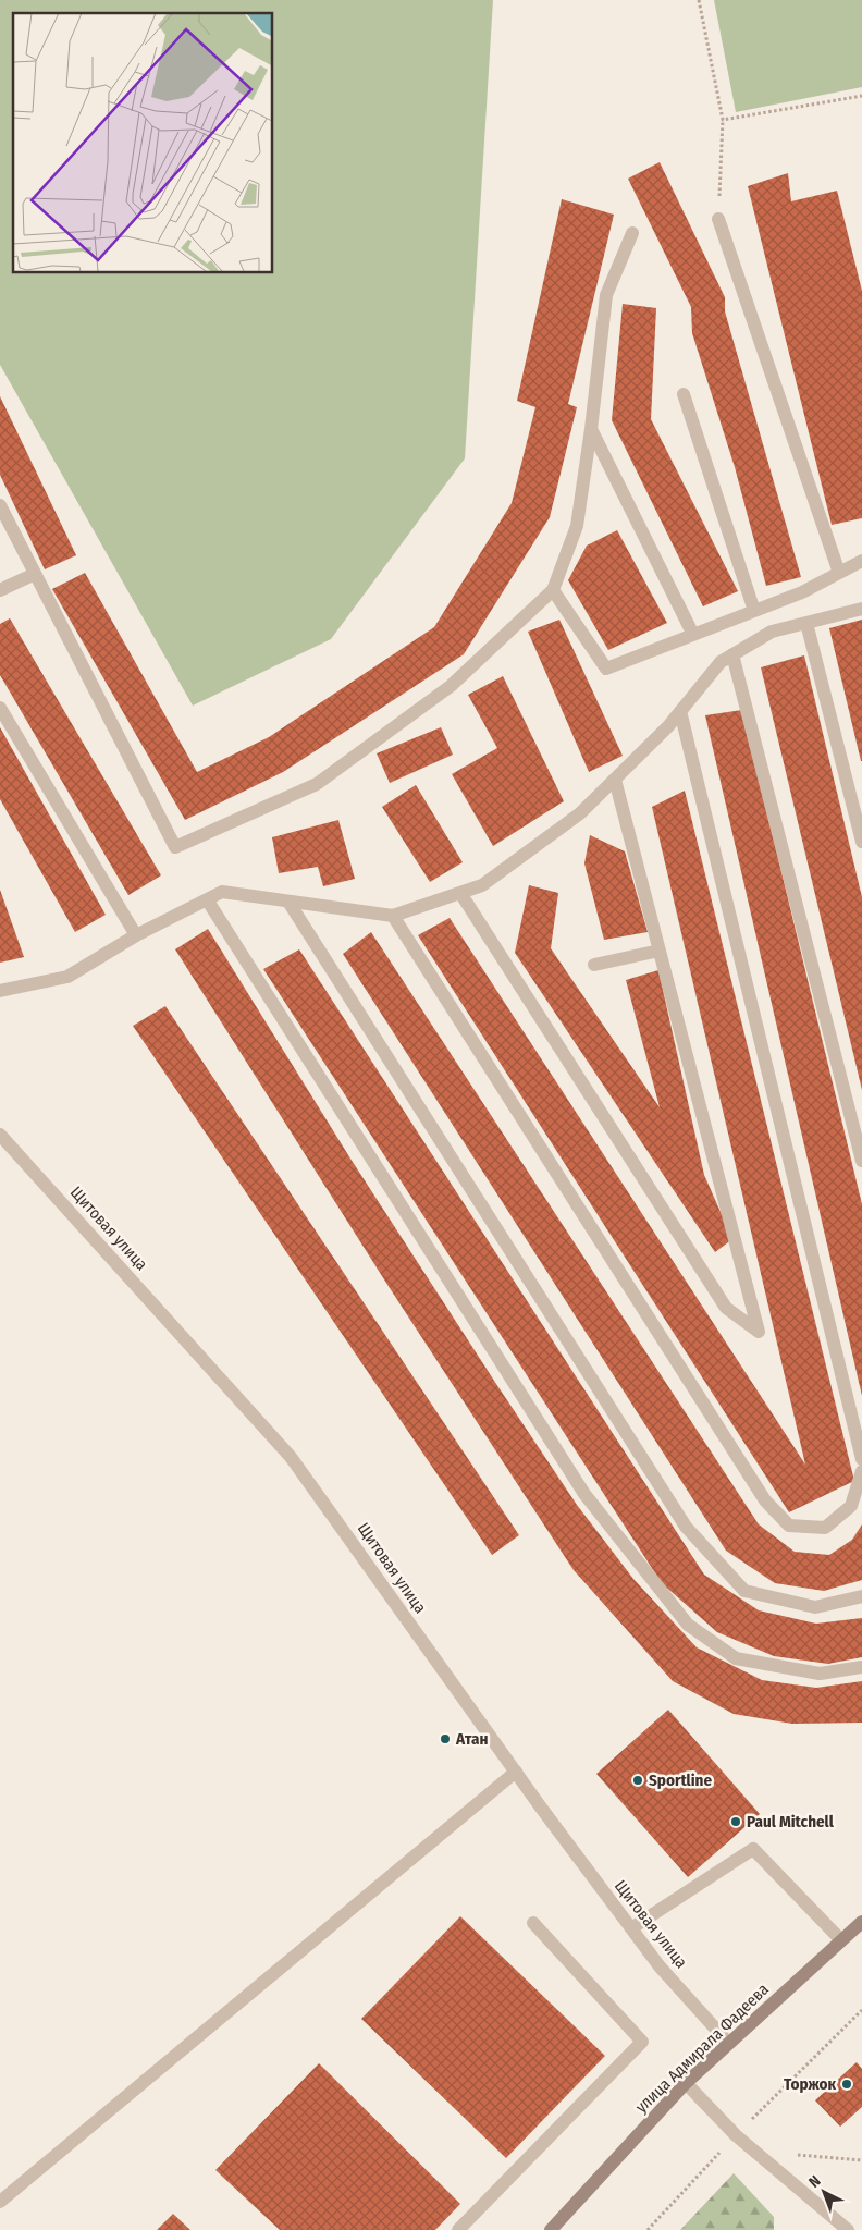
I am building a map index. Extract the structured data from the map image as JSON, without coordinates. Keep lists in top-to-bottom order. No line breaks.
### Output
{"streets":{"main road":["улица Адмирала Фадеева"],"street":["Щитовая улица"]},"crossings":[["Щитовая улица","улица Адмирала Фадеева"]],"places":["Атан","Sportline","Paul Mitchell","Торжок"],"north":"top left"}
